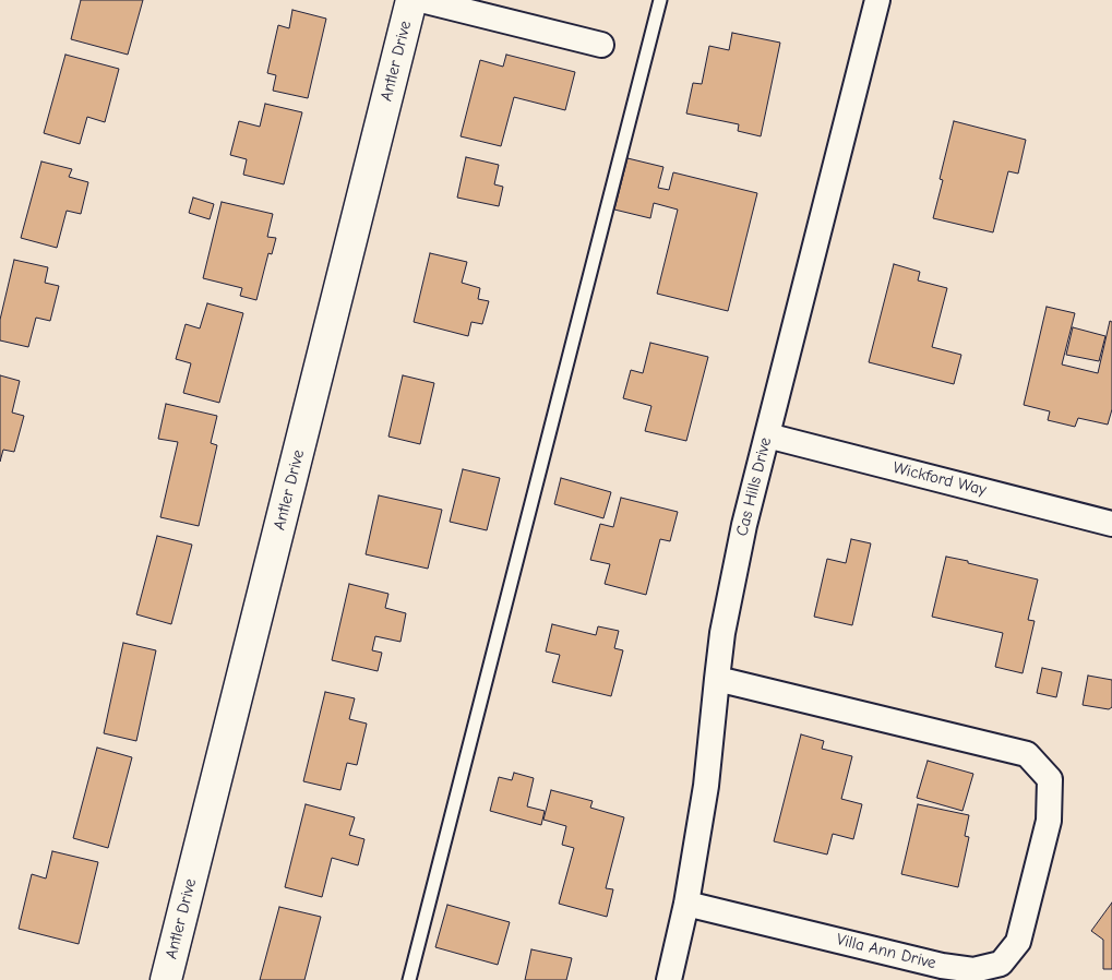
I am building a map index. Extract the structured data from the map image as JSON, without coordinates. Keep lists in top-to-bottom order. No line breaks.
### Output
{"streets":{"street":["Antler Drive","Wickford Way","Cas Hills Drive","Villa Ann Drive"]},"crossings":[["Wickford Way","Cas Hills Drive"],["Cas Hills Drive","Villa Ann Drive"]]}
